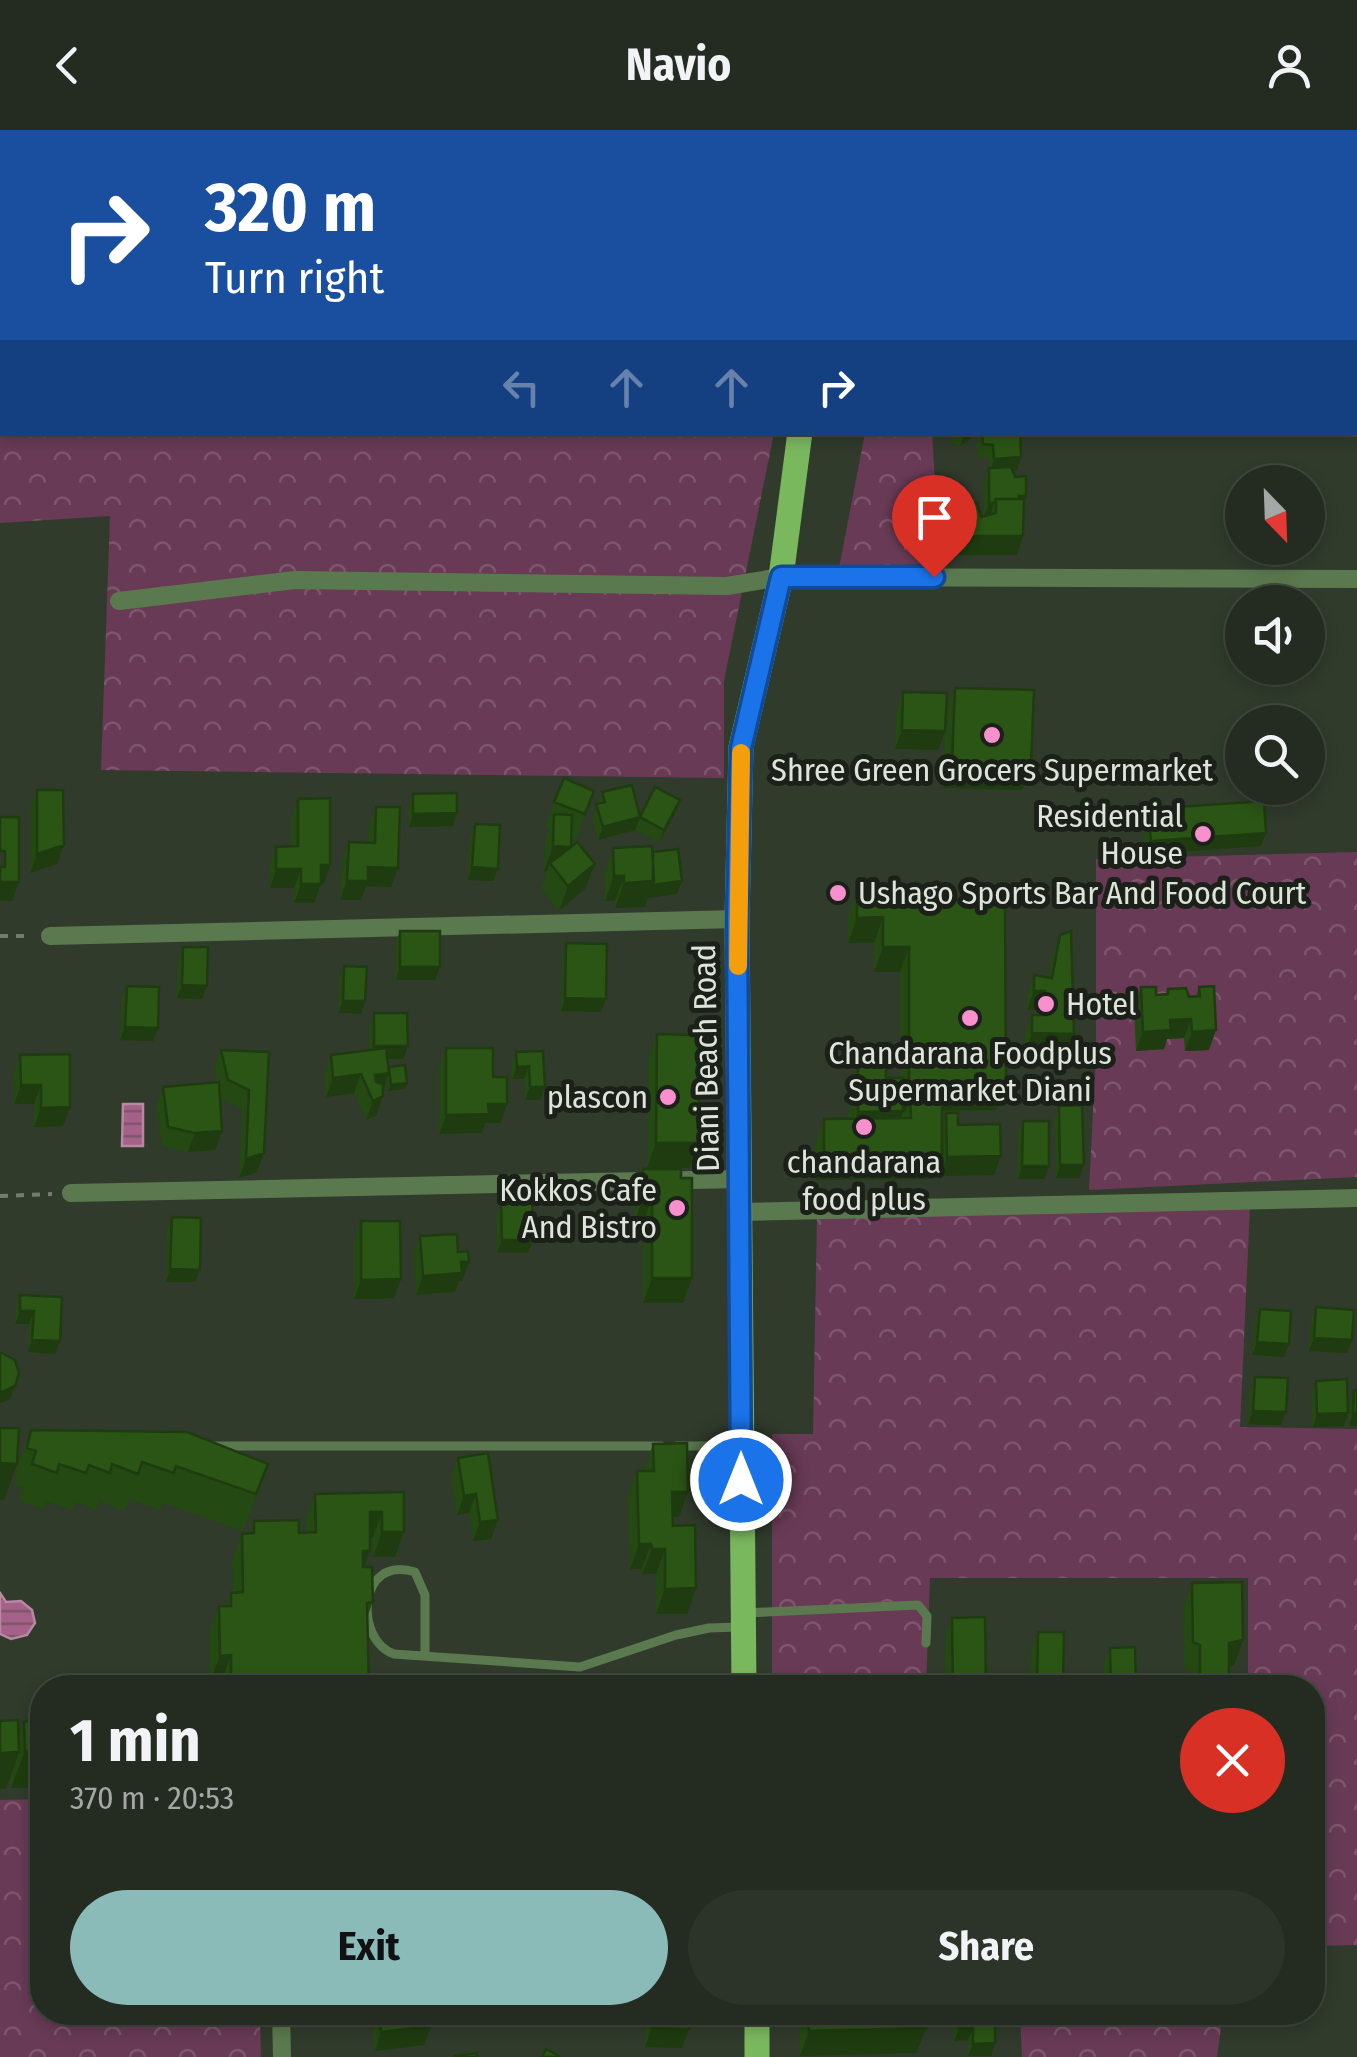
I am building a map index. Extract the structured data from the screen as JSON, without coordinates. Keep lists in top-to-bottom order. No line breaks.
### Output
{"streets":{"main road":["Diani Beach Road"]},"places":["Shree Green Grocers Supermarket","Residential House","Ushago Sports Bar And Food Court","Hotel","Chandarana Foodplus Supermarket Diani","plascon","chandarana food plus","Kokkos Cafe And Bistro"],"north":"bottom right","page":{"header":"Navio","turn":["320 m","Turn right"],"heading":["1 min","370 m · 20:53"],"buttons":["Exit","Share"]}}
